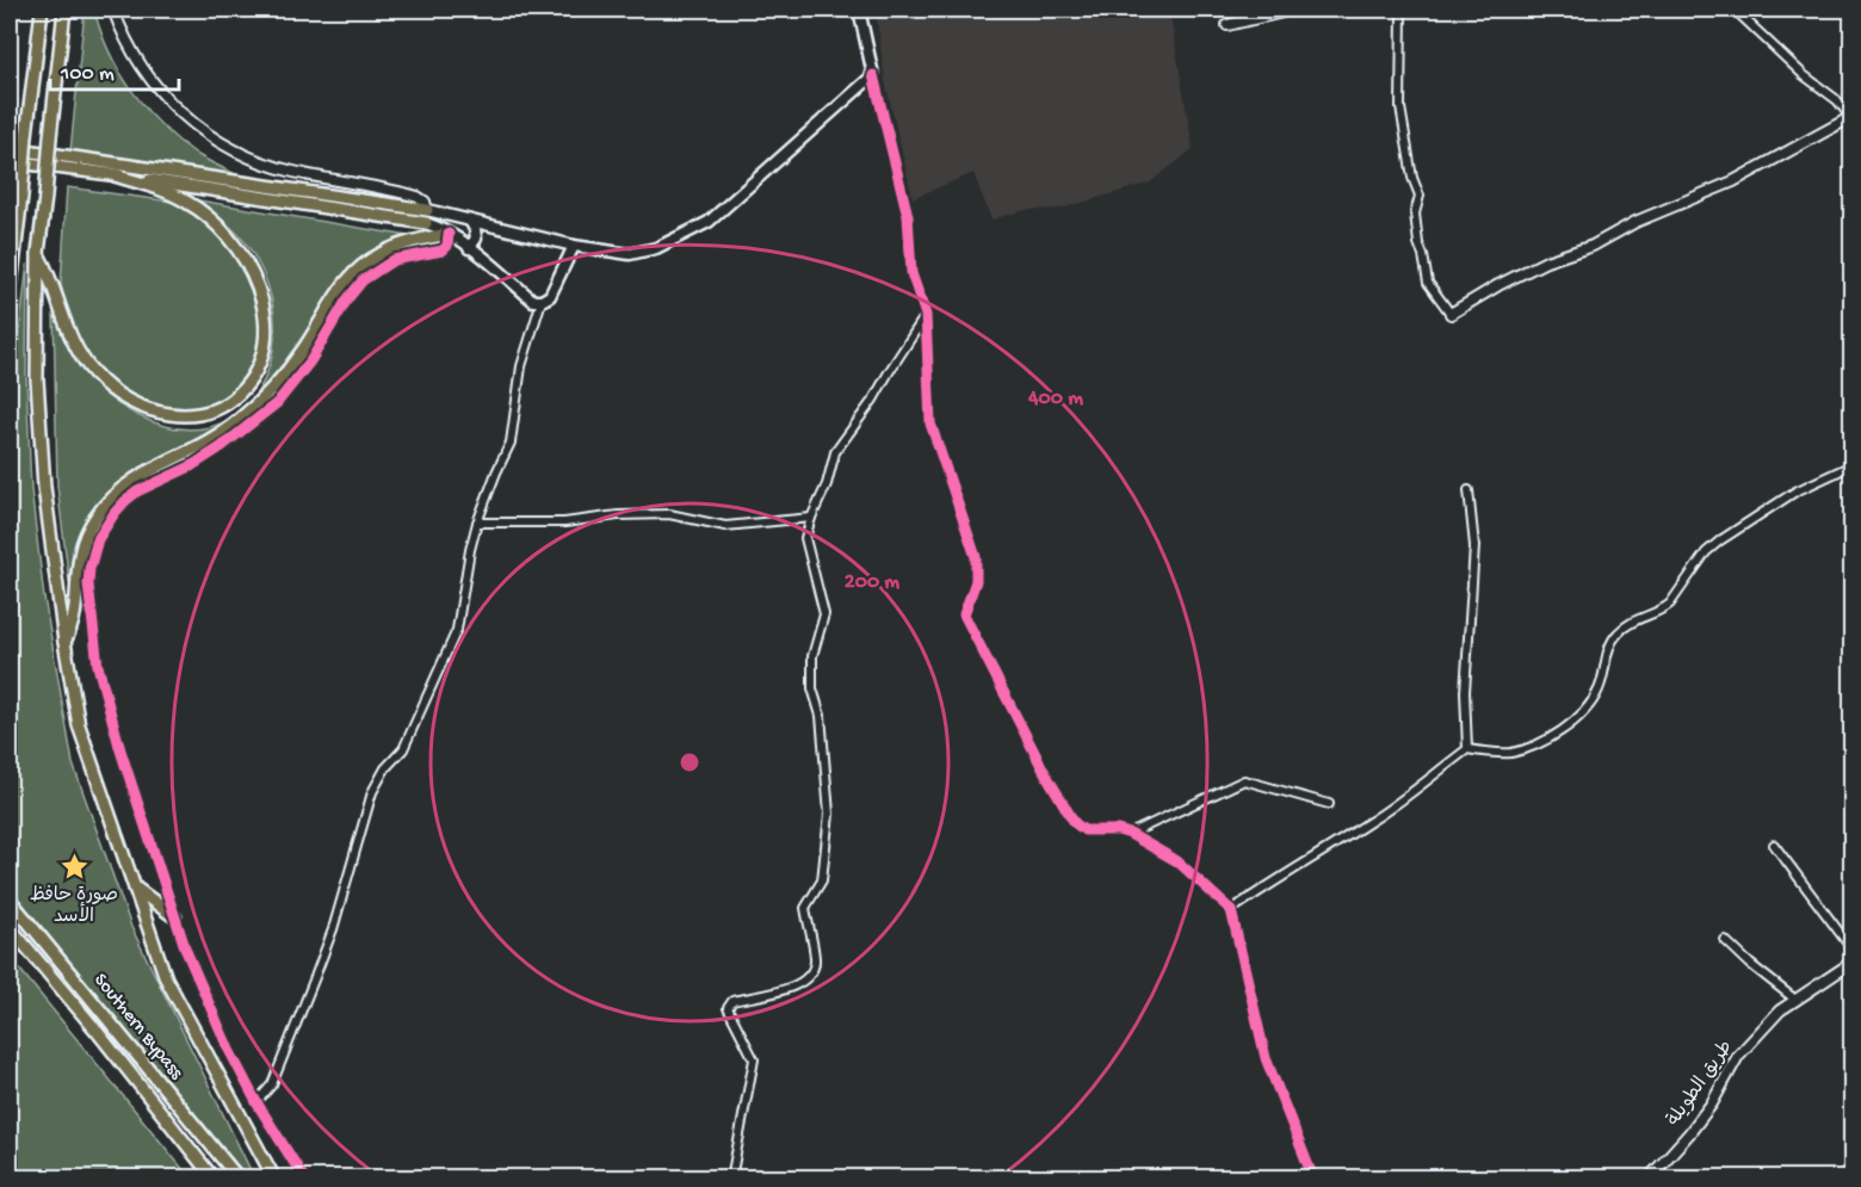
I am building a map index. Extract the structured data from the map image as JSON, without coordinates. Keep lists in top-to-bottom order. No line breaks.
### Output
{"streets":{"highway":["Southern Bypass"],"street":["طريق الطويلة"]},"places":{"place":["صورة حافظ الأسد"]},"scale_bar":"100 m","rings":["400 m","200 m"]}
